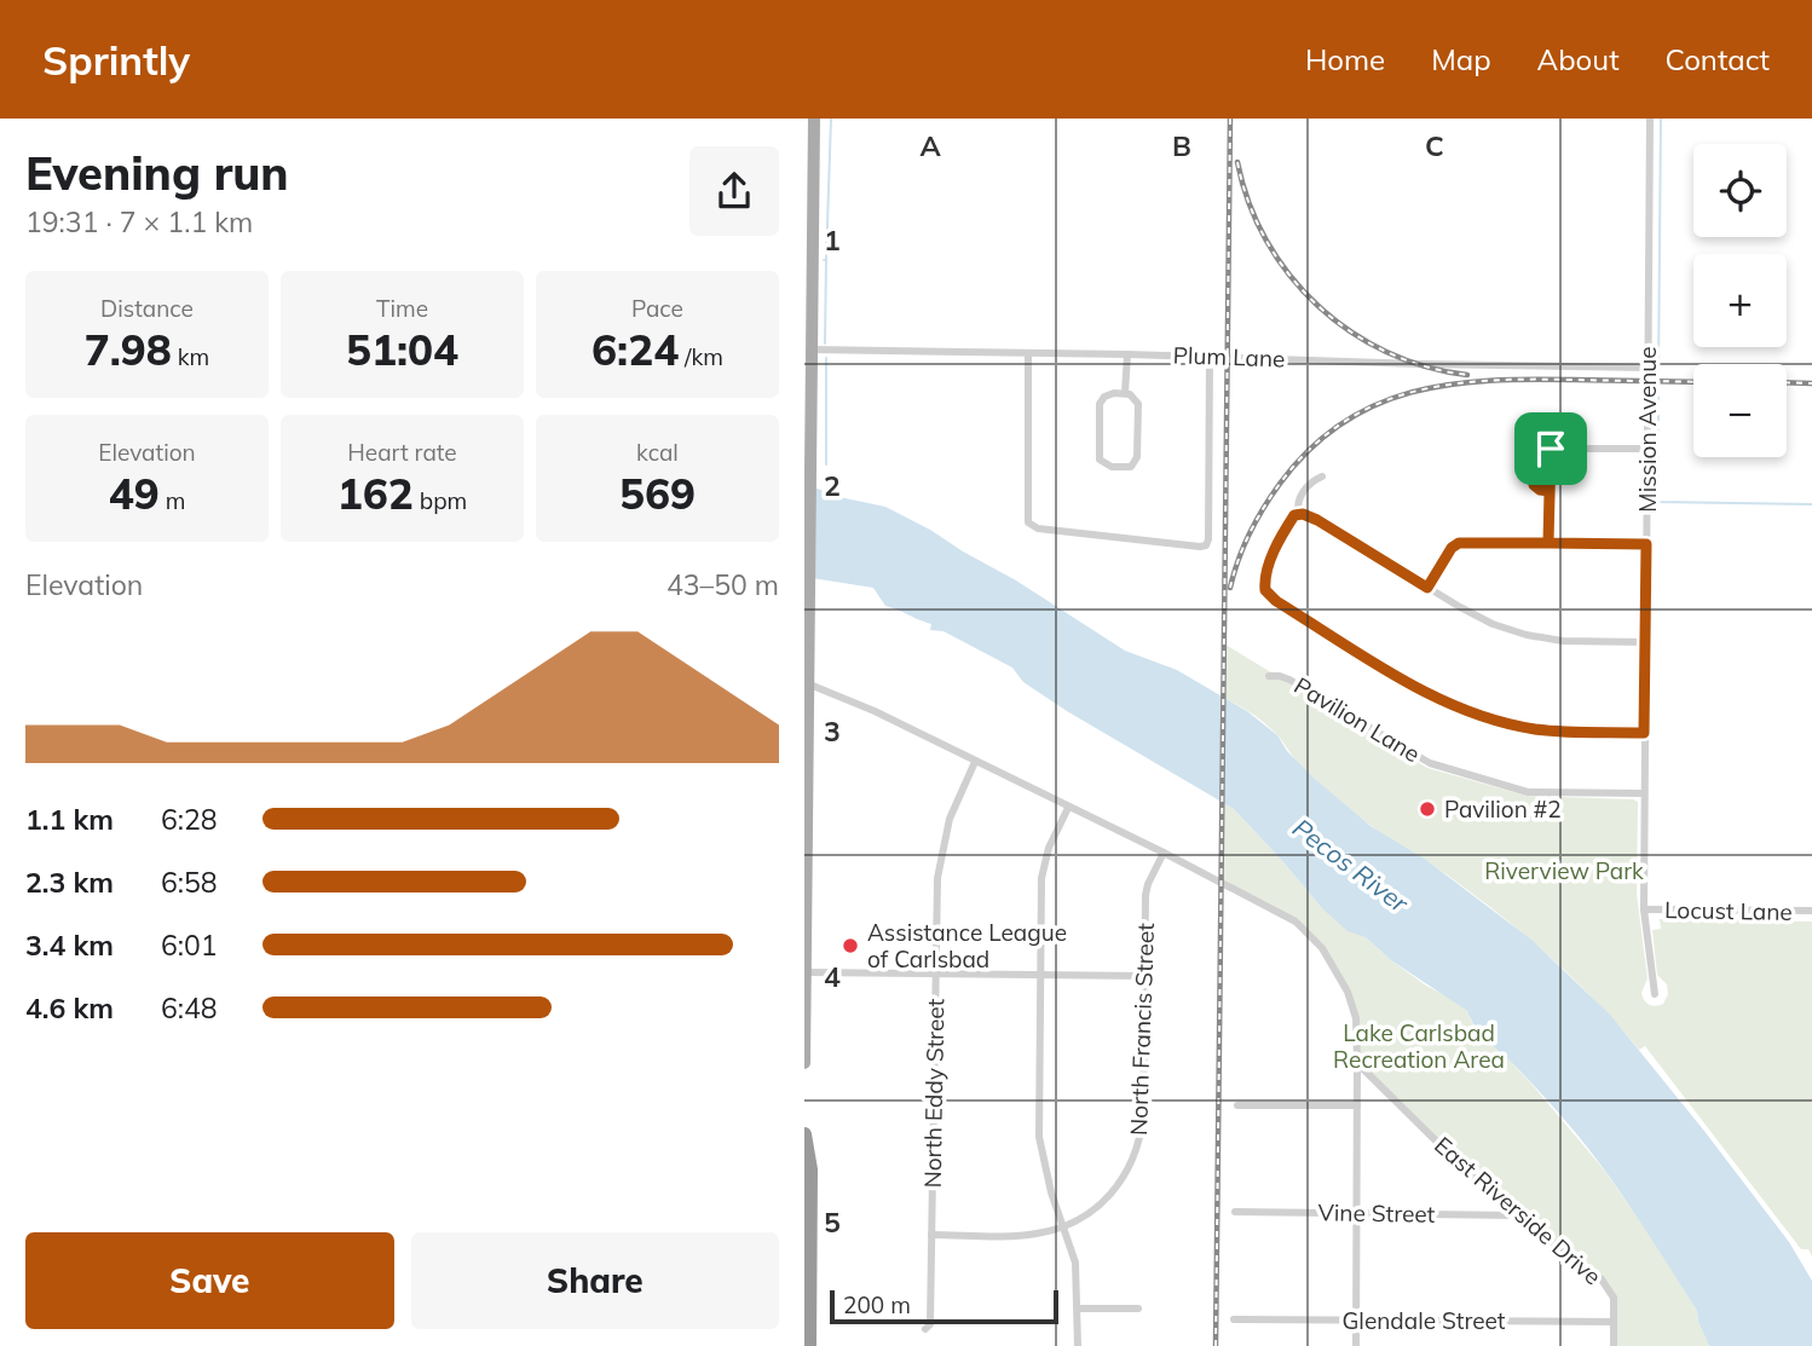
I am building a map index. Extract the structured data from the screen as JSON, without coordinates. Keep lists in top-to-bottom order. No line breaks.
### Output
{"streets":{"street":["Plum Lane","Mission Avenue","Pavilion Lane","Locust Lane","North Francis Street","North Eddy Street","East Riverside Drive","Vine Street","Glendale Street"]},"crossings":[["Plum Lane","Mission Avenue"],["Mission Avenue","Pavilion Lane"],["Mission Avenue","Locust Lane"],["East Riverside Drive","Vine Street"],["East Riverside Drive","Glendale Street"]],"water":["Pecos River"],"parks":["Riverview Park","Lake Carlsbad Recreation Area"],"places":["Pavilion #2","Assistance League of Carlsbad"],"scale_bar":"200 m","page":{"header":"Sprintly","nav":["Home","Map","About","Contact"],"heading":["Evening run","19:31 · 7 × 1.1 km"],"map_buttons":["+","−"],"stats":[["Distance","7.98 km"],["Time","51:04"],["Pace","6:24 /km"],["Elevation","49 m"],["Heart rate","162 bpm"],["kcal","569"]],"chart":["Elevation","43–50 m"],"list":[{"name":"1.1 km","note":"6:28"},{"name":"2.3 km","note":"6:58"},{"name":"3.4 km","note":"6:01"},{"name":"4.6 km","note":"6:48"}],"buttons":["Save","Share"],"scale":"200 m"},"grid":{"columns":["A","B","C"],"rows":["1","2","3","4","5"]}}
